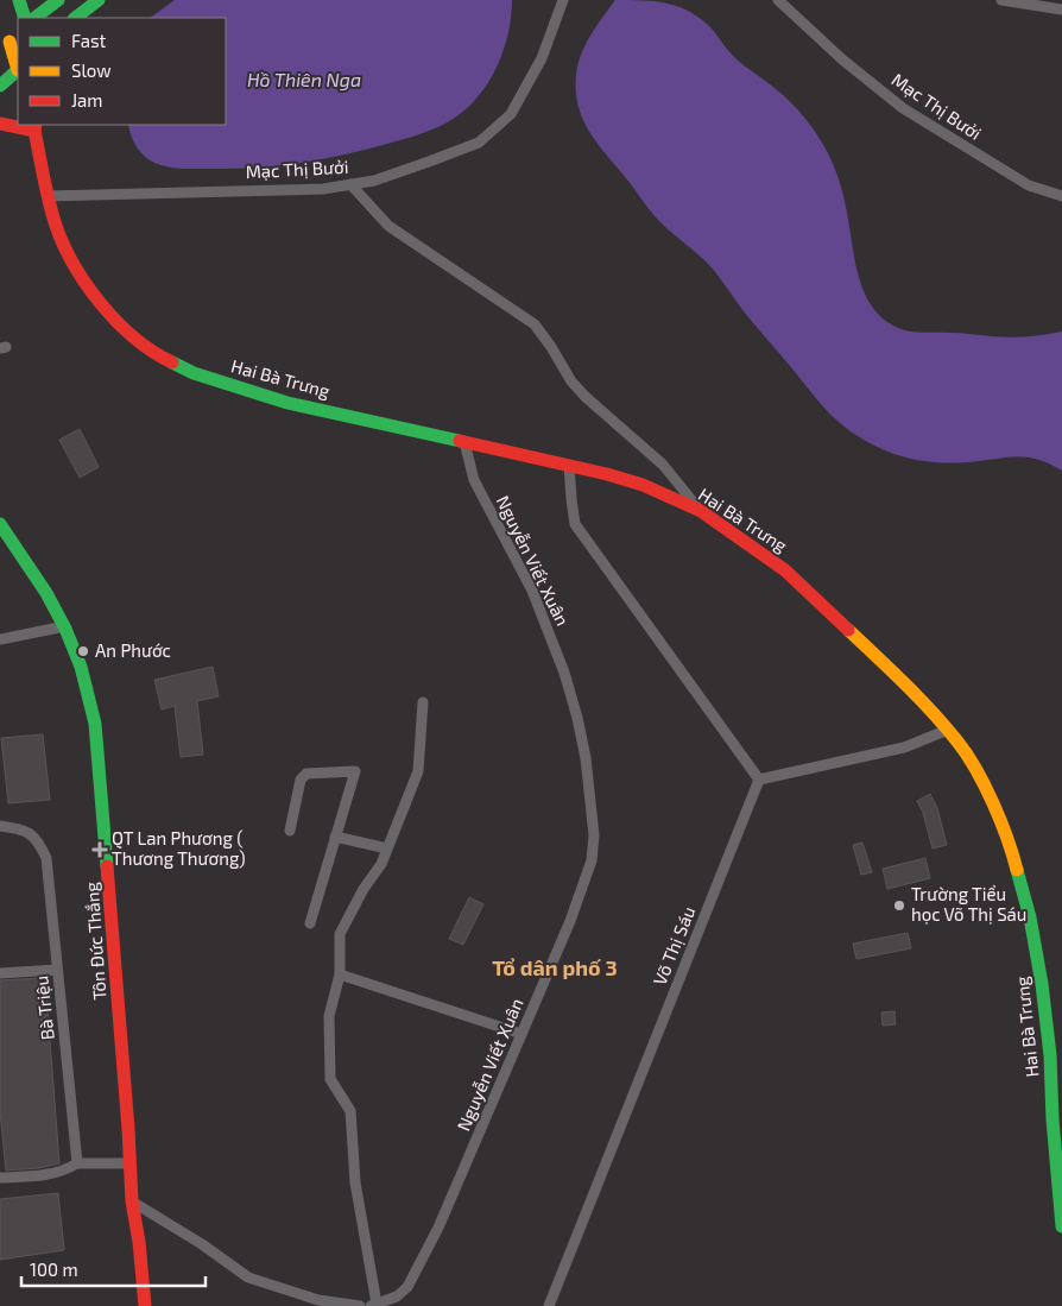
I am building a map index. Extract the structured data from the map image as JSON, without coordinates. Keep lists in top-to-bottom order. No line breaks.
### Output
{"streets":{"street":["Mạc Thị Bưởi","Hai Bà Trưng","Nguyễn Viết Xuân","Tôn Đức Thắng","Võ Thị Sáu","Bà Triệu"]},"crossings":[["Mạc Thị Bưởi","Hai Bà Trưng"],["Hai Bà Trưng","Nguyễn Viết Xuân"]],"districts":["Tổ dân phố 3"],"water":["Hồ Thiên Nga"],"places":{"other":["An Phước","Trường Tiểu học Võ Thị Sáu"],"health":["QT Lan Phương ( Thương Thương)"]},"legend":["Fast","Slow","Jam"],"scale_bar":"100 m"}
